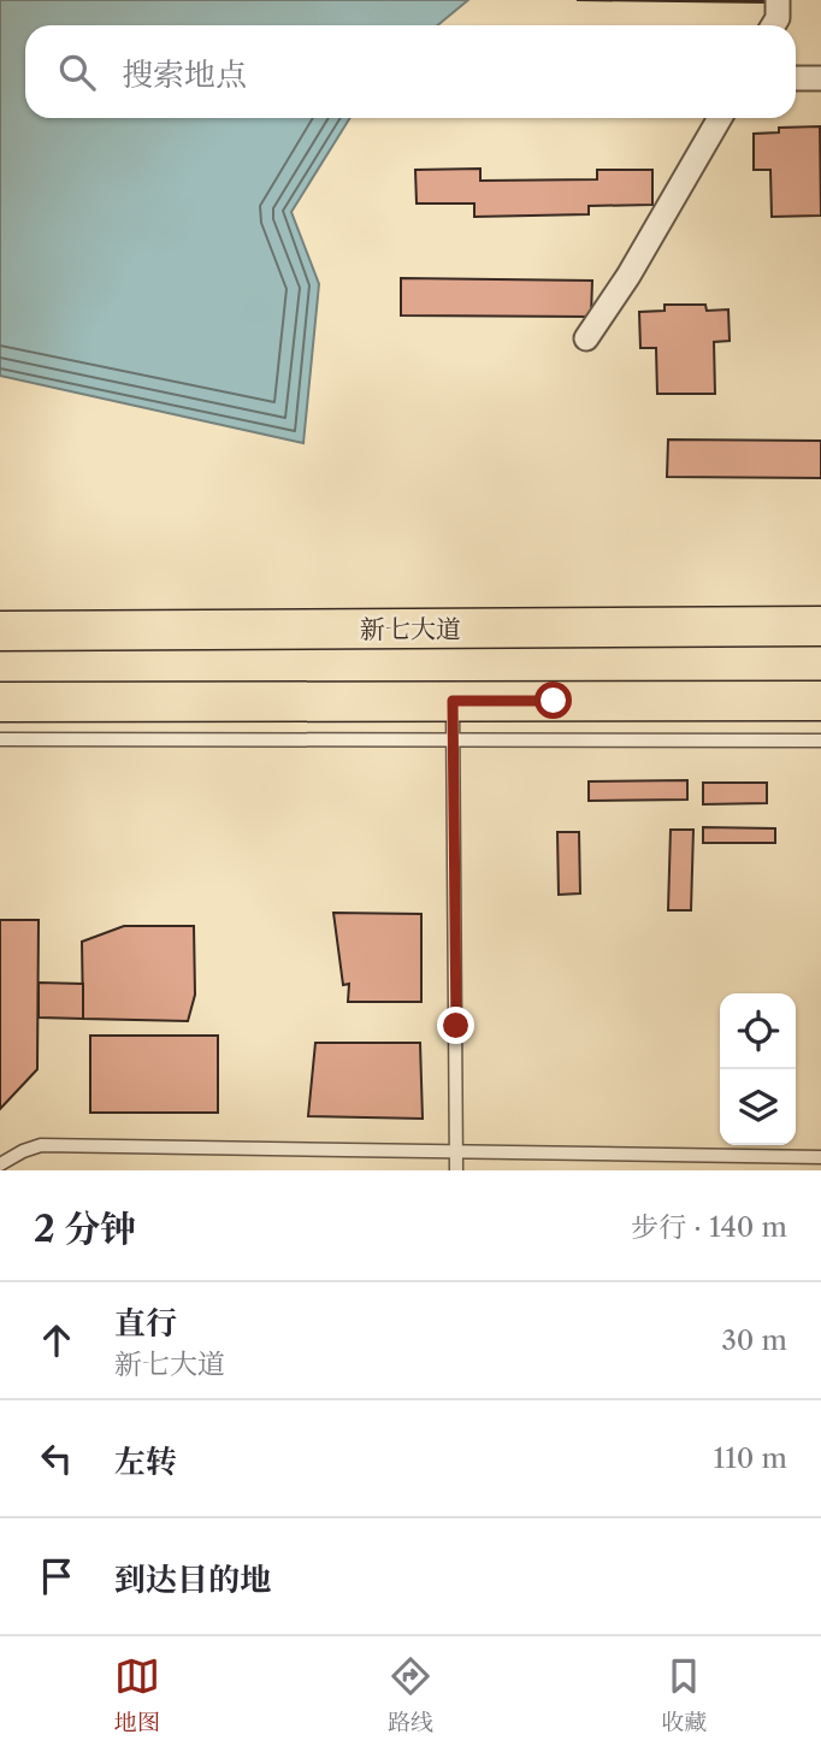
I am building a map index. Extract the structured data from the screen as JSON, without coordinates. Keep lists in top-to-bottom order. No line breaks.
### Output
{"streets":{"main road":["新七大道"]},"page":{"search":"搜索地点","heading":["2 分钟","步行 · 140 m"],"list":[["直行","新七大道","30 m"],["左转","110 m"],"到达目的地"],"nav":["地图","路线","收藏"]}}
